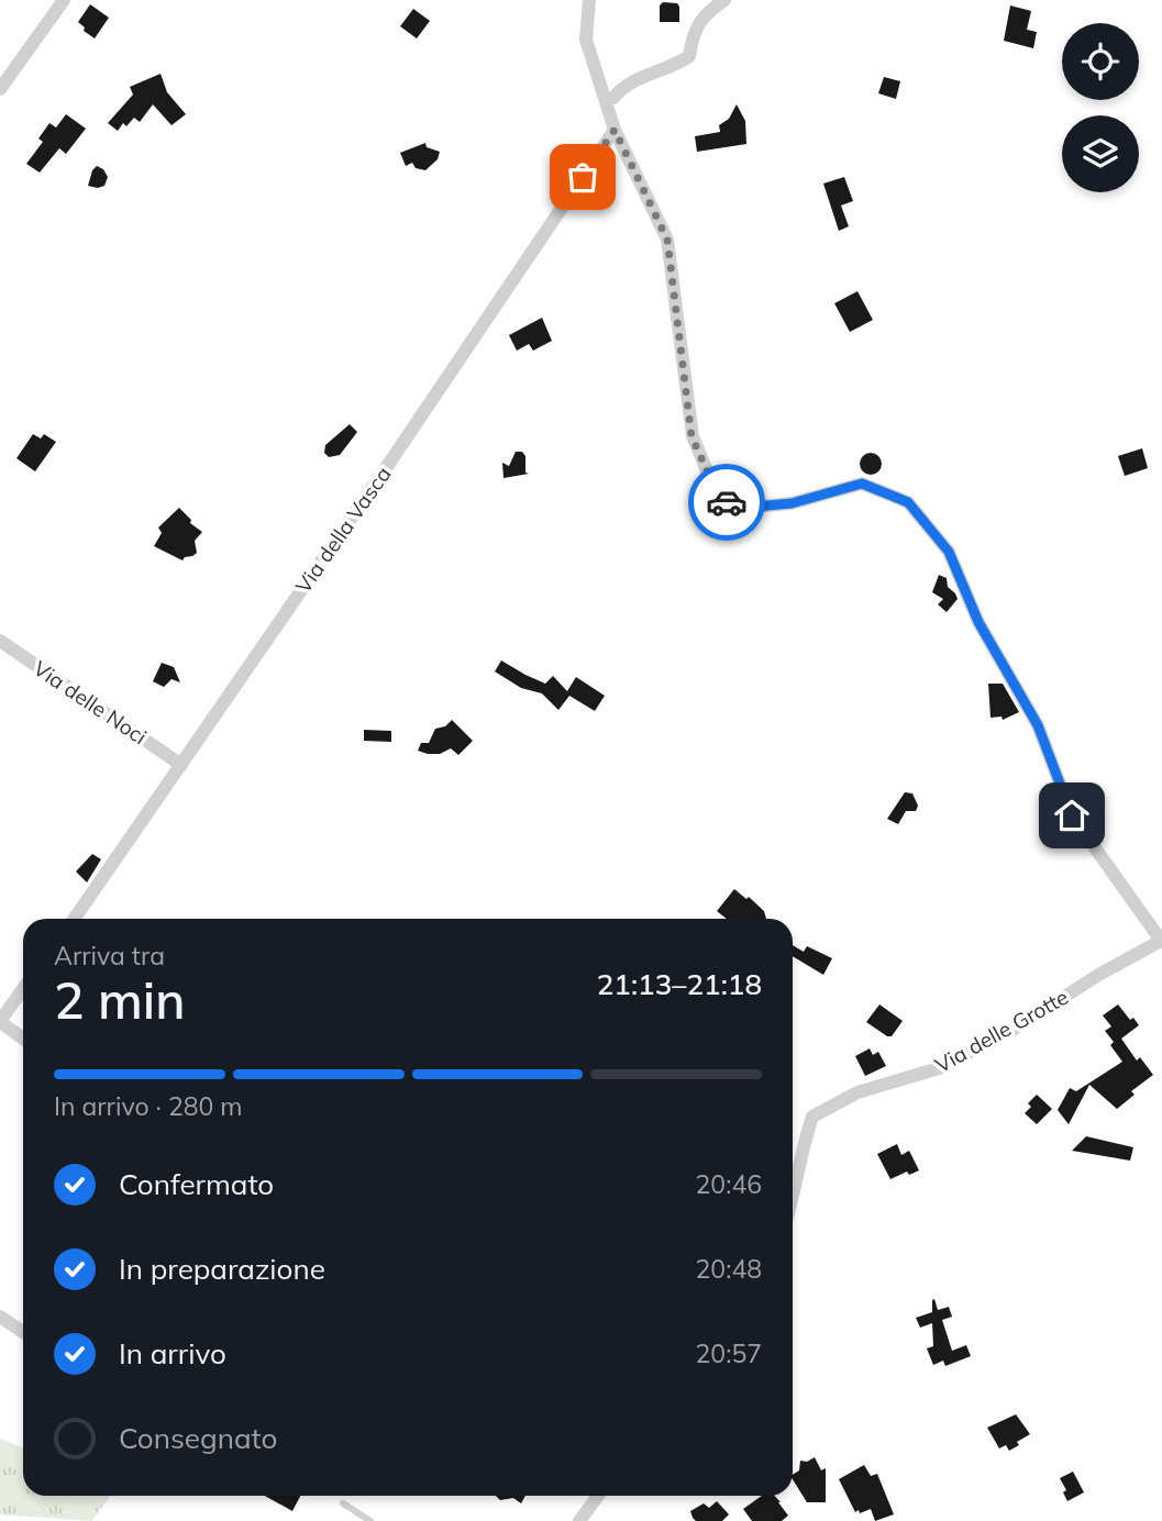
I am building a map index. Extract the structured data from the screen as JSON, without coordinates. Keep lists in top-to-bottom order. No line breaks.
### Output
{"streets":{"street":["Via della Vasca","Via delle Noci","Via delle Grotte"]},"crossings":[["Via della Vasca","Via delle Noci"]],"page":{"heading":["2 min","Arriva tra","21:13–21:18"],"bar":"In arrivo · 280 m","list":[["Confermato","20:46"],["In preparazione","20:48"],["In arrivo","20:57"],"Consegnato"]}}
